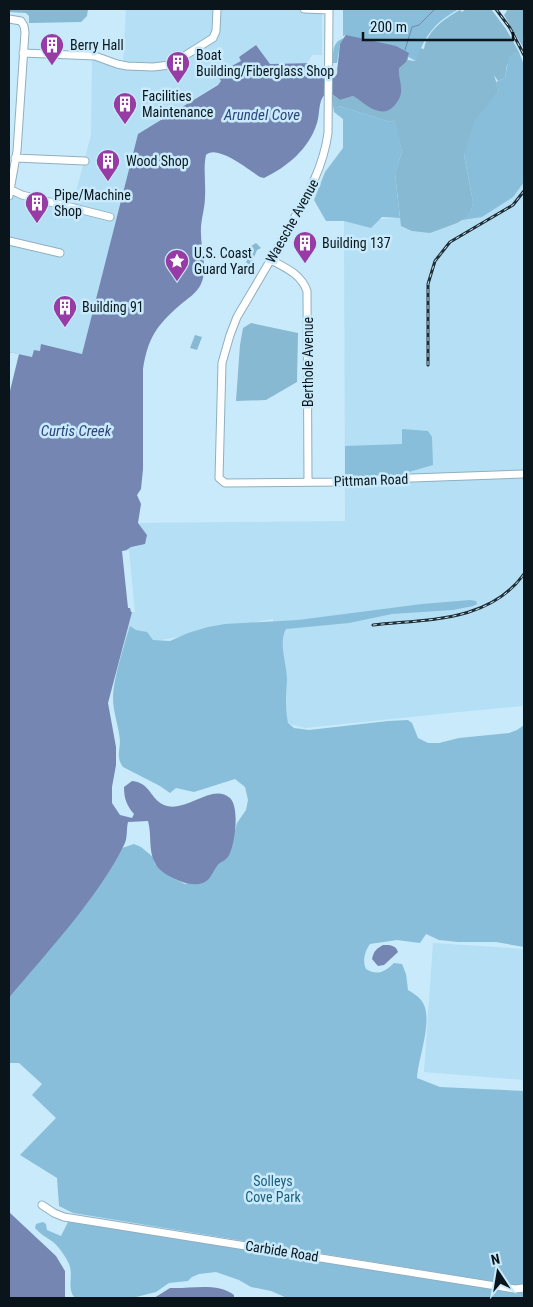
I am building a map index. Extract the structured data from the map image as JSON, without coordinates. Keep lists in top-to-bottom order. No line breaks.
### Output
{"streets":{"street":["Waesche Avenue","Berthole Avenue","Pittman Road","Carbide Road"]},"crossings":[["Waesche Avenue","Berthole Avenue"],["Waesche Avenue","Pittman Road"],["Berthole Avenue","Pittman Road"]],"water":["Arundel Cove","Curtis Creek"],"parks":["Solleys Cove Park"],"places":{"building":["Berry Hall","Boat Building/Fiberglass Shop","Facilities Maintenance","Wood Shop","Pipe/Machine Shop","Building 137","Building 91"],"place":["U.S. Coast Guard Yard"]},"scale_bar":"200 m","north":"top"}
